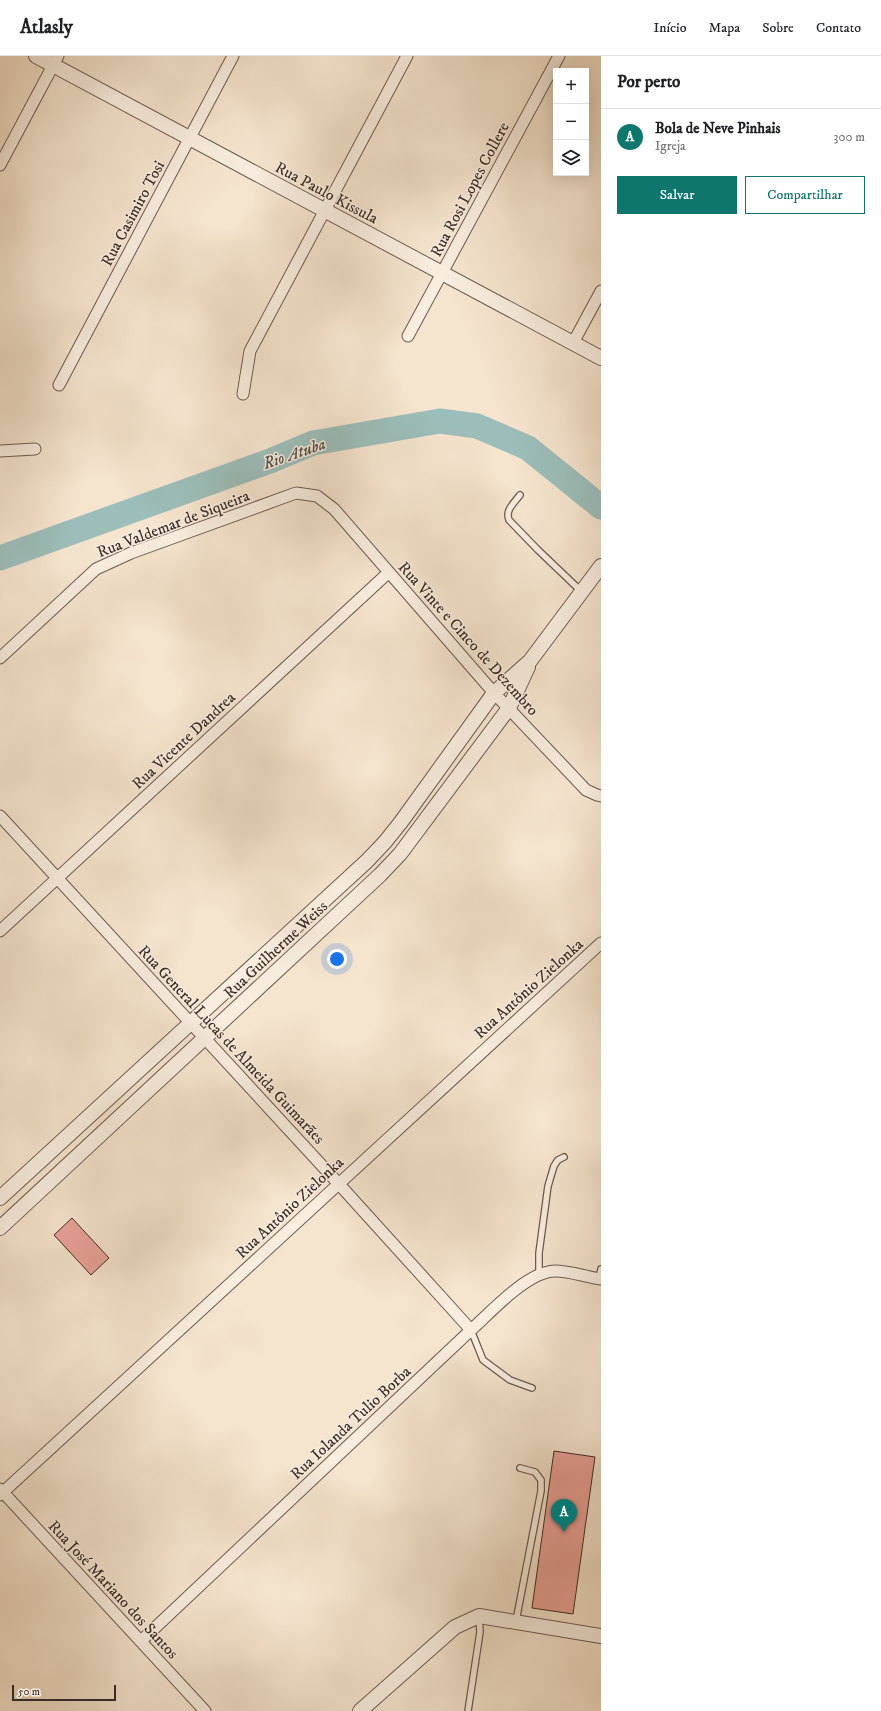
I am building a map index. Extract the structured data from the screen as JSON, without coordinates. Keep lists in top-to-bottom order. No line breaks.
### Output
{"streets":{"street":["Rua Rosi Lopes Collere","Rua Paulo Kissula","Rua Casimiro Tosi","Rua Valdemar de Siqueira","Rua Vinte e Cinco de Dezembro","Rua Vicente Dandrea","Rua Guilherme Weiss","Rua Antônio Zielonka","Rua General Lucas de Almeida Guimarães","Rua Iolanda Tulio Borba","Rua José Mariano dos Santos"]},"crossings":[["Rua Rosi Lopes Collere","Rua Paulo Kissula"],["Rua Paulo Kissula","Rua Casimiro Tosi"],["Rua Valdemar de Siqueira","Rua Vinte e Cinco de Dezembro"],["Rua Vinte e Cinco de Dezembro","Rua Vicente Dandrea"],["Rua Vinte e Cinco de Dezembro","Rua Guilherme Weiss"],["Rua Vicente Dandrea","Rua General Lucas de Almeida Guimarães"],["Rua Guilherme Weiss","Rua General Lucas de Almeida Guimarães"],["Rua Antônio Zielonka","Rua General Lucas de Almeida Guimarães"],["Rua Antônio Zielonka","Rua José Mariano dos Santos"],["Rua General Lucas de Almeida Guimarães","Rua Iolanda Tulio Borba"],["Rua Iolanda Tulio Borba","Rua José Mariano dos Santos"]],"water":["Rio Atuba"],"scale_bar":"50 m","page":{"header":"Atlasly","nav":["Início","Mapa","Sobre","Contato"],"heading":"Por perto","map_buttons":["+","−"],"list":[{"mark":"A","name":"Bola de Neve Pinhais","note":"Igreja","value":"300 m"}],"buttons":["Salvar","Compartilhar"],"pins":"A","scale":"50 m"}}
